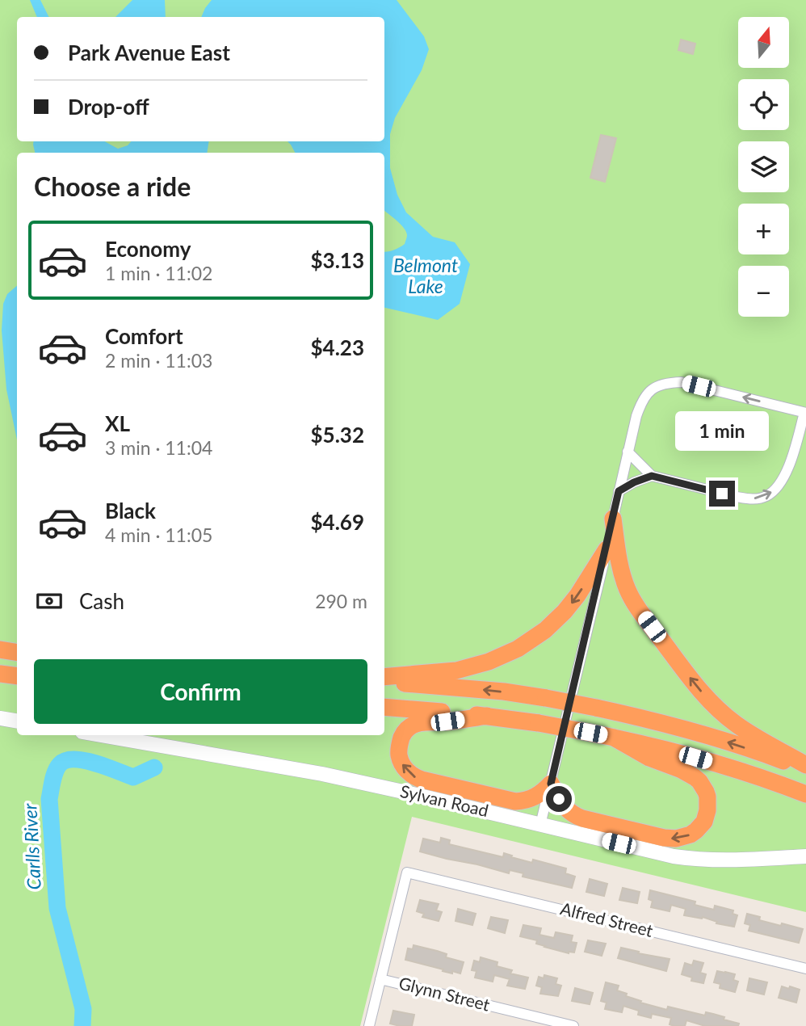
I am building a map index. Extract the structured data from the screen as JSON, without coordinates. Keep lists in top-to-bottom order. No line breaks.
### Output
{"streets":{"street":["Sylvan Road","Alfred Street","Glynn Street"]},"crossings":[["Alfred Street","Glynn Street"]],"water":["Belmont Lake","Carlls River"],"north":"top","page":{"map_buttons":["+","−"],"banner":["Park Avenue East","Drop-off"],"heading":"Choose a ride","list":[{"name":"Economy","note":"1 min · 11:02","value":"$3.13"},{"name":"Comfort","note":"2 min · 11:03","value":"$4.23"},{"name":"XL","note":"3 min · 11:04","value":"$5.32"},{"name":"Black","note":"4 min · 11:05","value":"$4.69"}],"bubble":"1 min","pay":["Cash","290 m"],"buttons":"Confirm"}}
